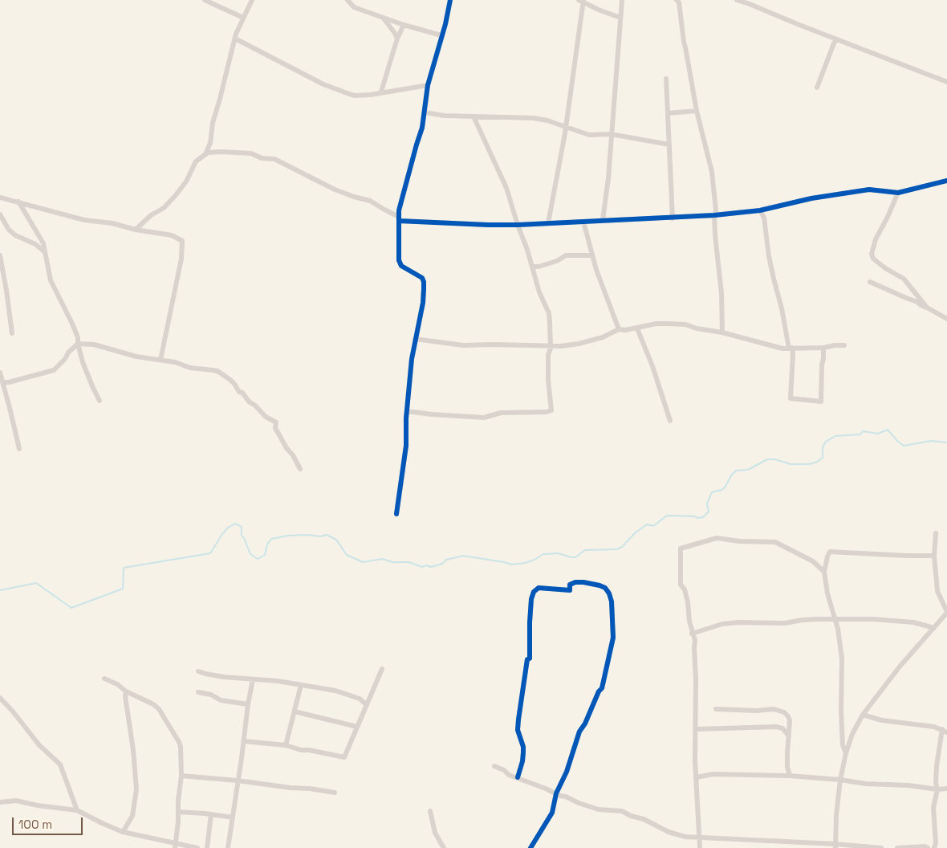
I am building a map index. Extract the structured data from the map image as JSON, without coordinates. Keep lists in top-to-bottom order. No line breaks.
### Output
{"scale_bar":"100 m"}
